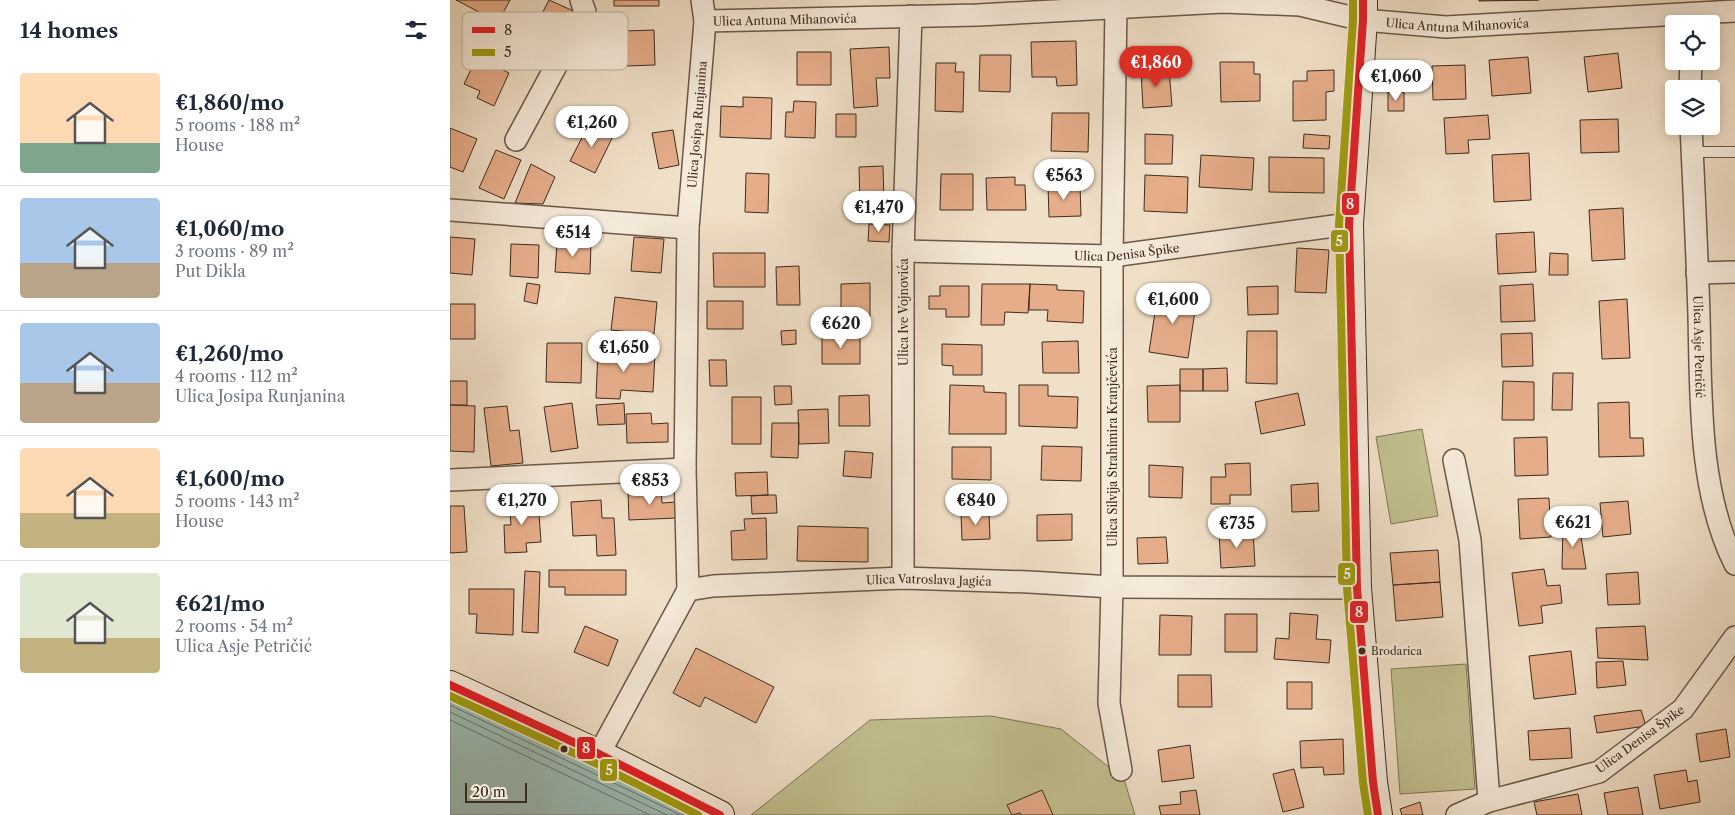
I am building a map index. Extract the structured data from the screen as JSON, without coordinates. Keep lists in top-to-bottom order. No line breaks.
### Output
{"streets":{"street":["Ulica Antuna Mihanovića","Ulica Josipa Runjanina","Ulica Denisa Špike","Ulica Ive Vojnovića","Ulica Asje Petričić","Ulica Silvija Strahimira Kranjčevića","Ulica Vatroslava Jagića"]},"crossings":[["Ulica Antuna Mihanovića","Ulica Josipa Runjanina"],["Ulica Antuna Mihanovića","Ulica Ive Vojnovića"],["Ulica Antuna Mihanovića","Ulica Silvija Strahimira Kranjčevića"],["Ulica Josipa Runjanina","Ulica Vatroslava Jagića"],["Ulica Denisa Špike","Ulica Ive Vojnovića"],["Ulica Denisa Špike","Ulica Silvija Strahimira Kranjčevića"],["Ulica Ive Vojnovića","Ulica Vatroslava Jagića"],["Ulica Silvija Strahimira Kranjčevića","Ulica Vatroslava Jagića"]],"places":["Brodarica"],"lines":["transit line 8","transit line 5"],"legend":["8","5"],"scale_bar":"20 m","page":{"heading":"14 homes","price":["€1,860","€1,060","€1,260","€563","€1,470","€514","€1,600","€620","€1,650","€853","€1,270","€840","€621","€735"],"list":[{"name":"€1,860/mo","note":"5 rooms · 188 m² · House"},{"name":"€1,060/mo","note":"3 rooms · 89 m² · Put Dikla"},{"name":"€1,260/mo","note":"4 rooms · 112 m² · Ulica Josipa Runjanina"},{"name":"€1,600/mo","note":"5 rooms · 143 m² · House"},{"name":"€621/mo","note":"2 rooms · 54 m² · Ulica Asje Petričić"}],"scale":"20 m"}}
